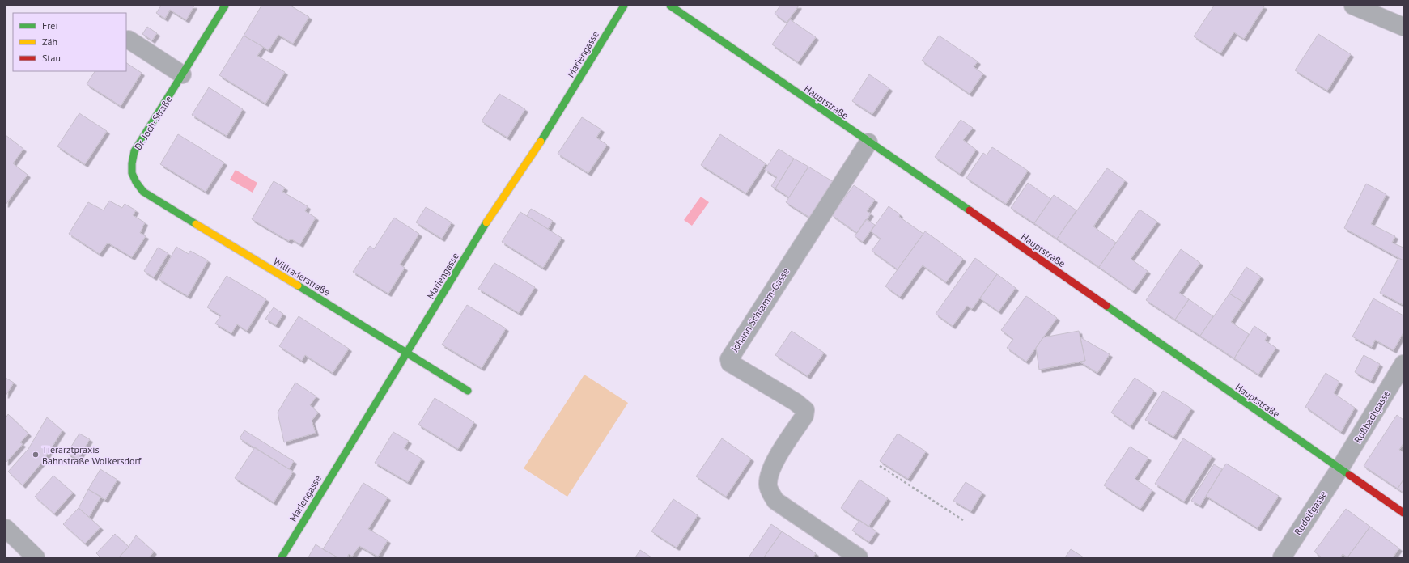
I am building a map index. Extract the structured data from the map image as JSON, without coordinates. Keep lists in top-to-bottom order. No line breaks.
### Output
{"streets":{"street":["Mariengasse","Hauptstraße","Dr. Joch-Straße","Willraderstraße","Johann Schramm-Gasse","Rußbachgasse","Rudolfgasse"]},"crossings":[["Mariengasse","Willraderstraße"],["Hauptstraße","Johann Schramm-Gasse"],["Hauptstraße","Rußbachgasse"],["Hauptstraße","Rudolfgasse"],["Dr. Joch-Straße","Willraderstraße"],["Rußbachgasse","Rudolfgasse"]],"places":["Tierarztpraxis Bahnstraße Wolkersdorf"],"legend":["Frei","Zäh","Stau"]}
